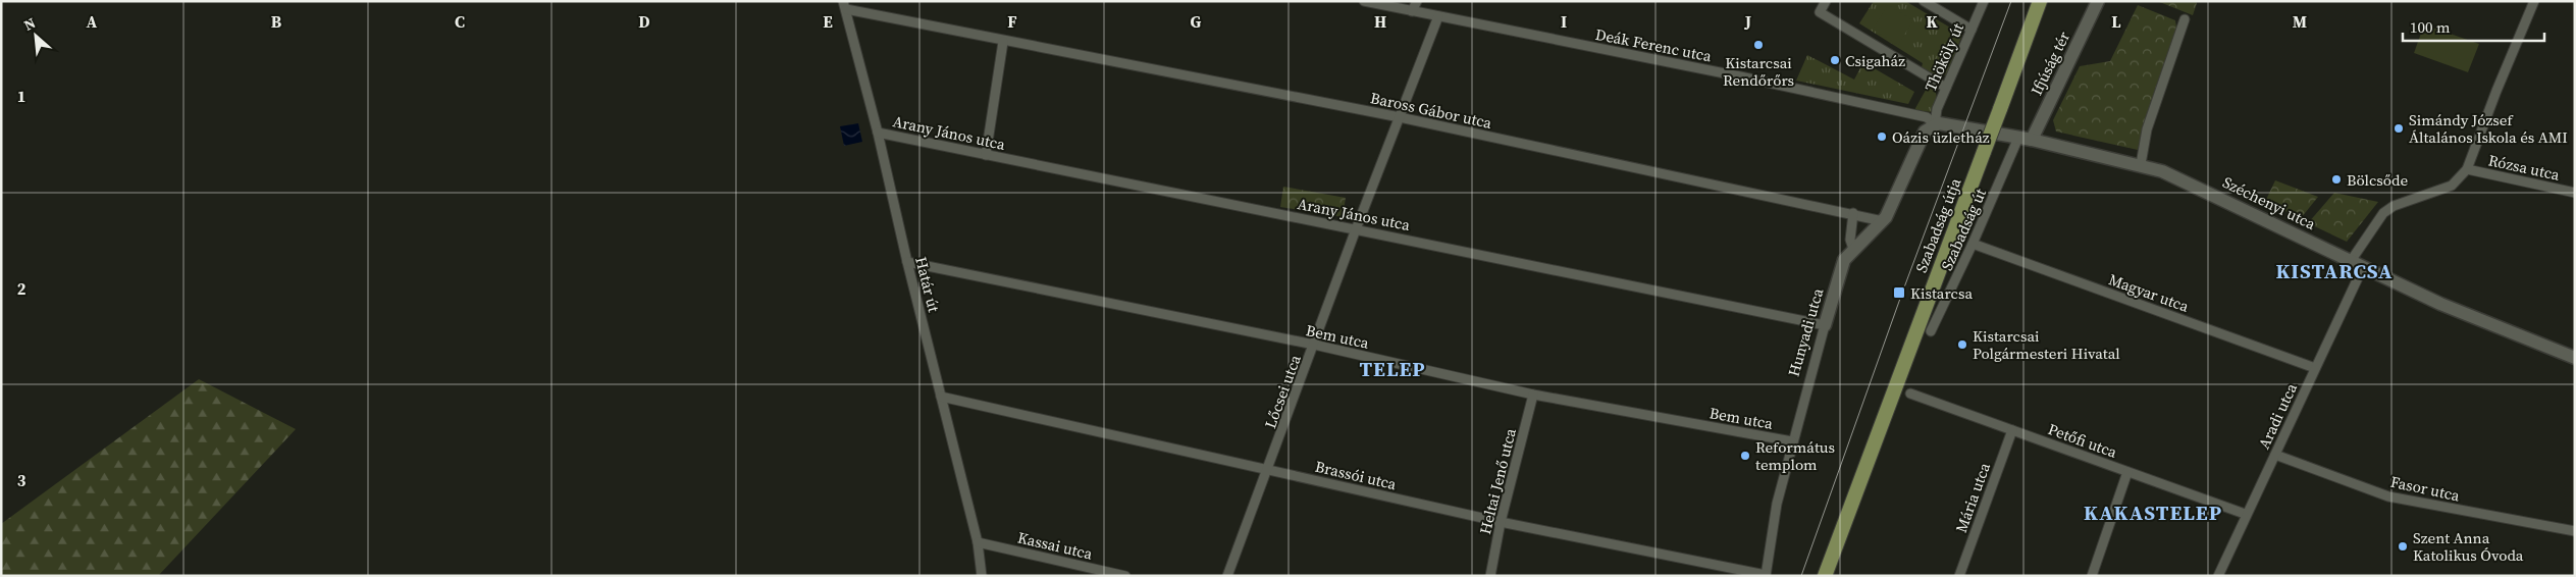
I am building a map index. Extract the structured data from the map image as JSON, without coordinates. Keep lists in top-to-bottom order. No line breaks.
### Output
{"streets":{"main road":["Ifjúság tér","Széchenyi utca","Szabadság útja","Hunyadi utca"],"street":["Deák Ferenc utca","Thököly út","Baross Gábor utca","Arany János utca","Rózsa utca","Szabadság út","Határ út","Magyar utca","Bem utca","Lőcsei utca","Aradi utca","Petőfi utca","Brassói utca","Heltai Jenő utca","Fasor utca","Mária utca","Kassai utca"]},"crossings":[["Deák Ferenc utca","Thököly út"],["Deák Ferenc utca","Széchenyi utca"],["Deák Ferenc utca","Hunyadi utca"],["Deák Ferenc utca","Lőcsei utca"],["Thököly út","Széchenyi utca"],["Thököly út","Hunyadi utca"],["Ifjúság tér","Széchenyi utca"],["Ifjúság tér","Szabadság út"],["Baross Gábor utca","Határ út"],["Baross Gábor utca","Hunyadi utca"],["Baross Gábor utca","Lőcsei utca"],["Arany János utca","Határ út"],["Arany János utca","Hunyadi utca"],["Arany János utca","Lőcsei utca"],["Széchenyi utca","Szabadság út"],["Széchenyi utca","Hunyadi utca"],["Széchenyi utca","Aradi utca"],["Szabadság út","Magyar utca"],["Határ út","Bem utca"],["Határ út","Brassói utca"],["Határ út","Kassai utca"],["Magyar utca","Aradi utca"],["Hunyadi utca","Bem utca"],["Hunyadi utca","Brassói utca"],["Bem utca","Lőcsei utca"],["Bem utca","Heltai Jenő utca"],["Lőcsei utca","Brassói utca"],["Aradi utca","Petőfi utca"],["Aradi utca","Fasor utca"],["Petőfi utca","Mária utca"],["Brassói utca","Heltai Jenő utca"]],"districts":["KISTARCSA","TELEP","KAKASTELEP"],"places":{"other":["Kistarcsai Rendőrőrs","Csigaház","Simándy József Általános Iskola és AMI","Oázis üzletház","Bölcsőde","Kistarcsai Polgármesteri Hivatal","Református templom","Szent Anna Katolikus Óvoda"],"transit":["Kistarcsa"]},"scale_bar":"100 m","north":"top left","grid":{"columns":["A","B","C","D","E","F","G","H","I","J","K","L","M"],"rows":["1","2","3"]}}
